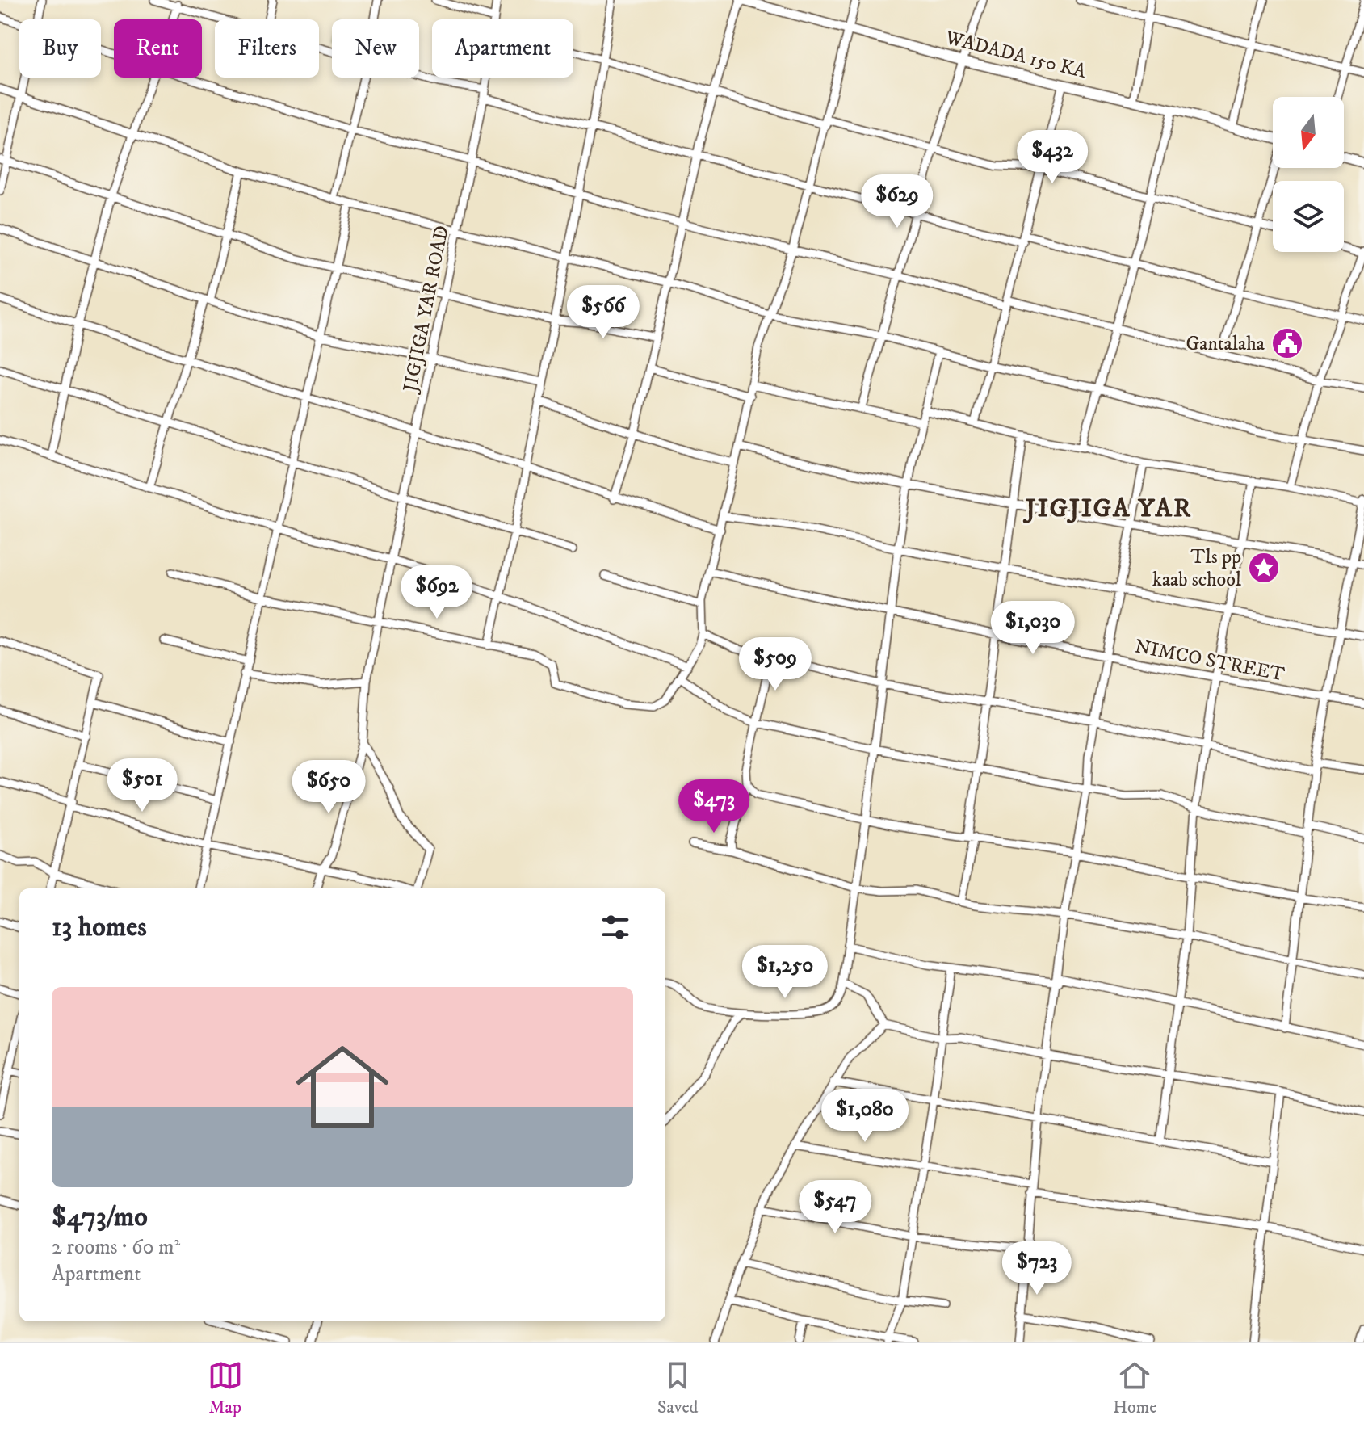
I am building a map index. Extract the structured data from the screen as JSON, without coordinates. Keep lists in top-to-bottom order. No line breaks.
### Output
{"streets":{"street":["WADADA 150 KA","JIGJIGA YAR ROAD","NIMCO STREET"]},"districts":["JIGJIGA YAR"],"places":{"public building":["Gantalaha"],"place":["Tls pp kaab school"]},"north":"bottom","page":{"chip":["Buy","Rent","Filters","New","Apartment"],"price":["$432","$629","$566","$692","$1,030","$509","$501","$650","$473","$1,250","$1,080","$547","$723"],"heading":"13 homes","list":[{"name":"$473/mo","note":"2 rooms · 60 m² · Apartment"}],"tabs":["Map","Saved","Home"]}}
